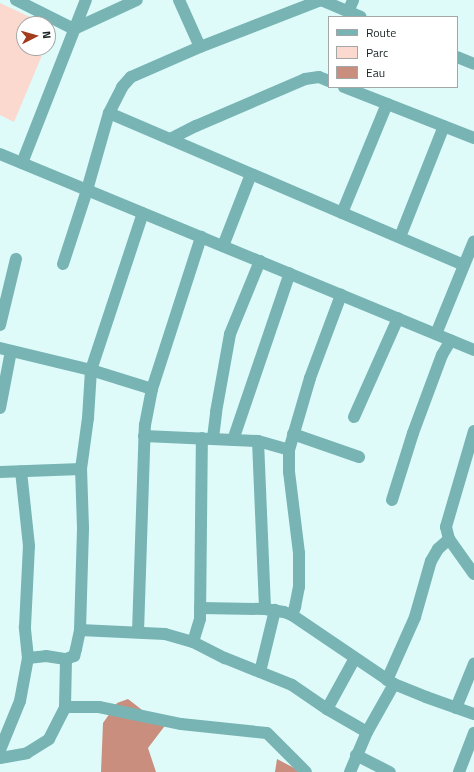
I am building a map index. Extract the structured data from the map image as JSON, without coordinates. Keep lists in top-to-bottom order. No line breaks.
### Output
{"legend":["Route","Parc","Eau"],"north":"right"}
